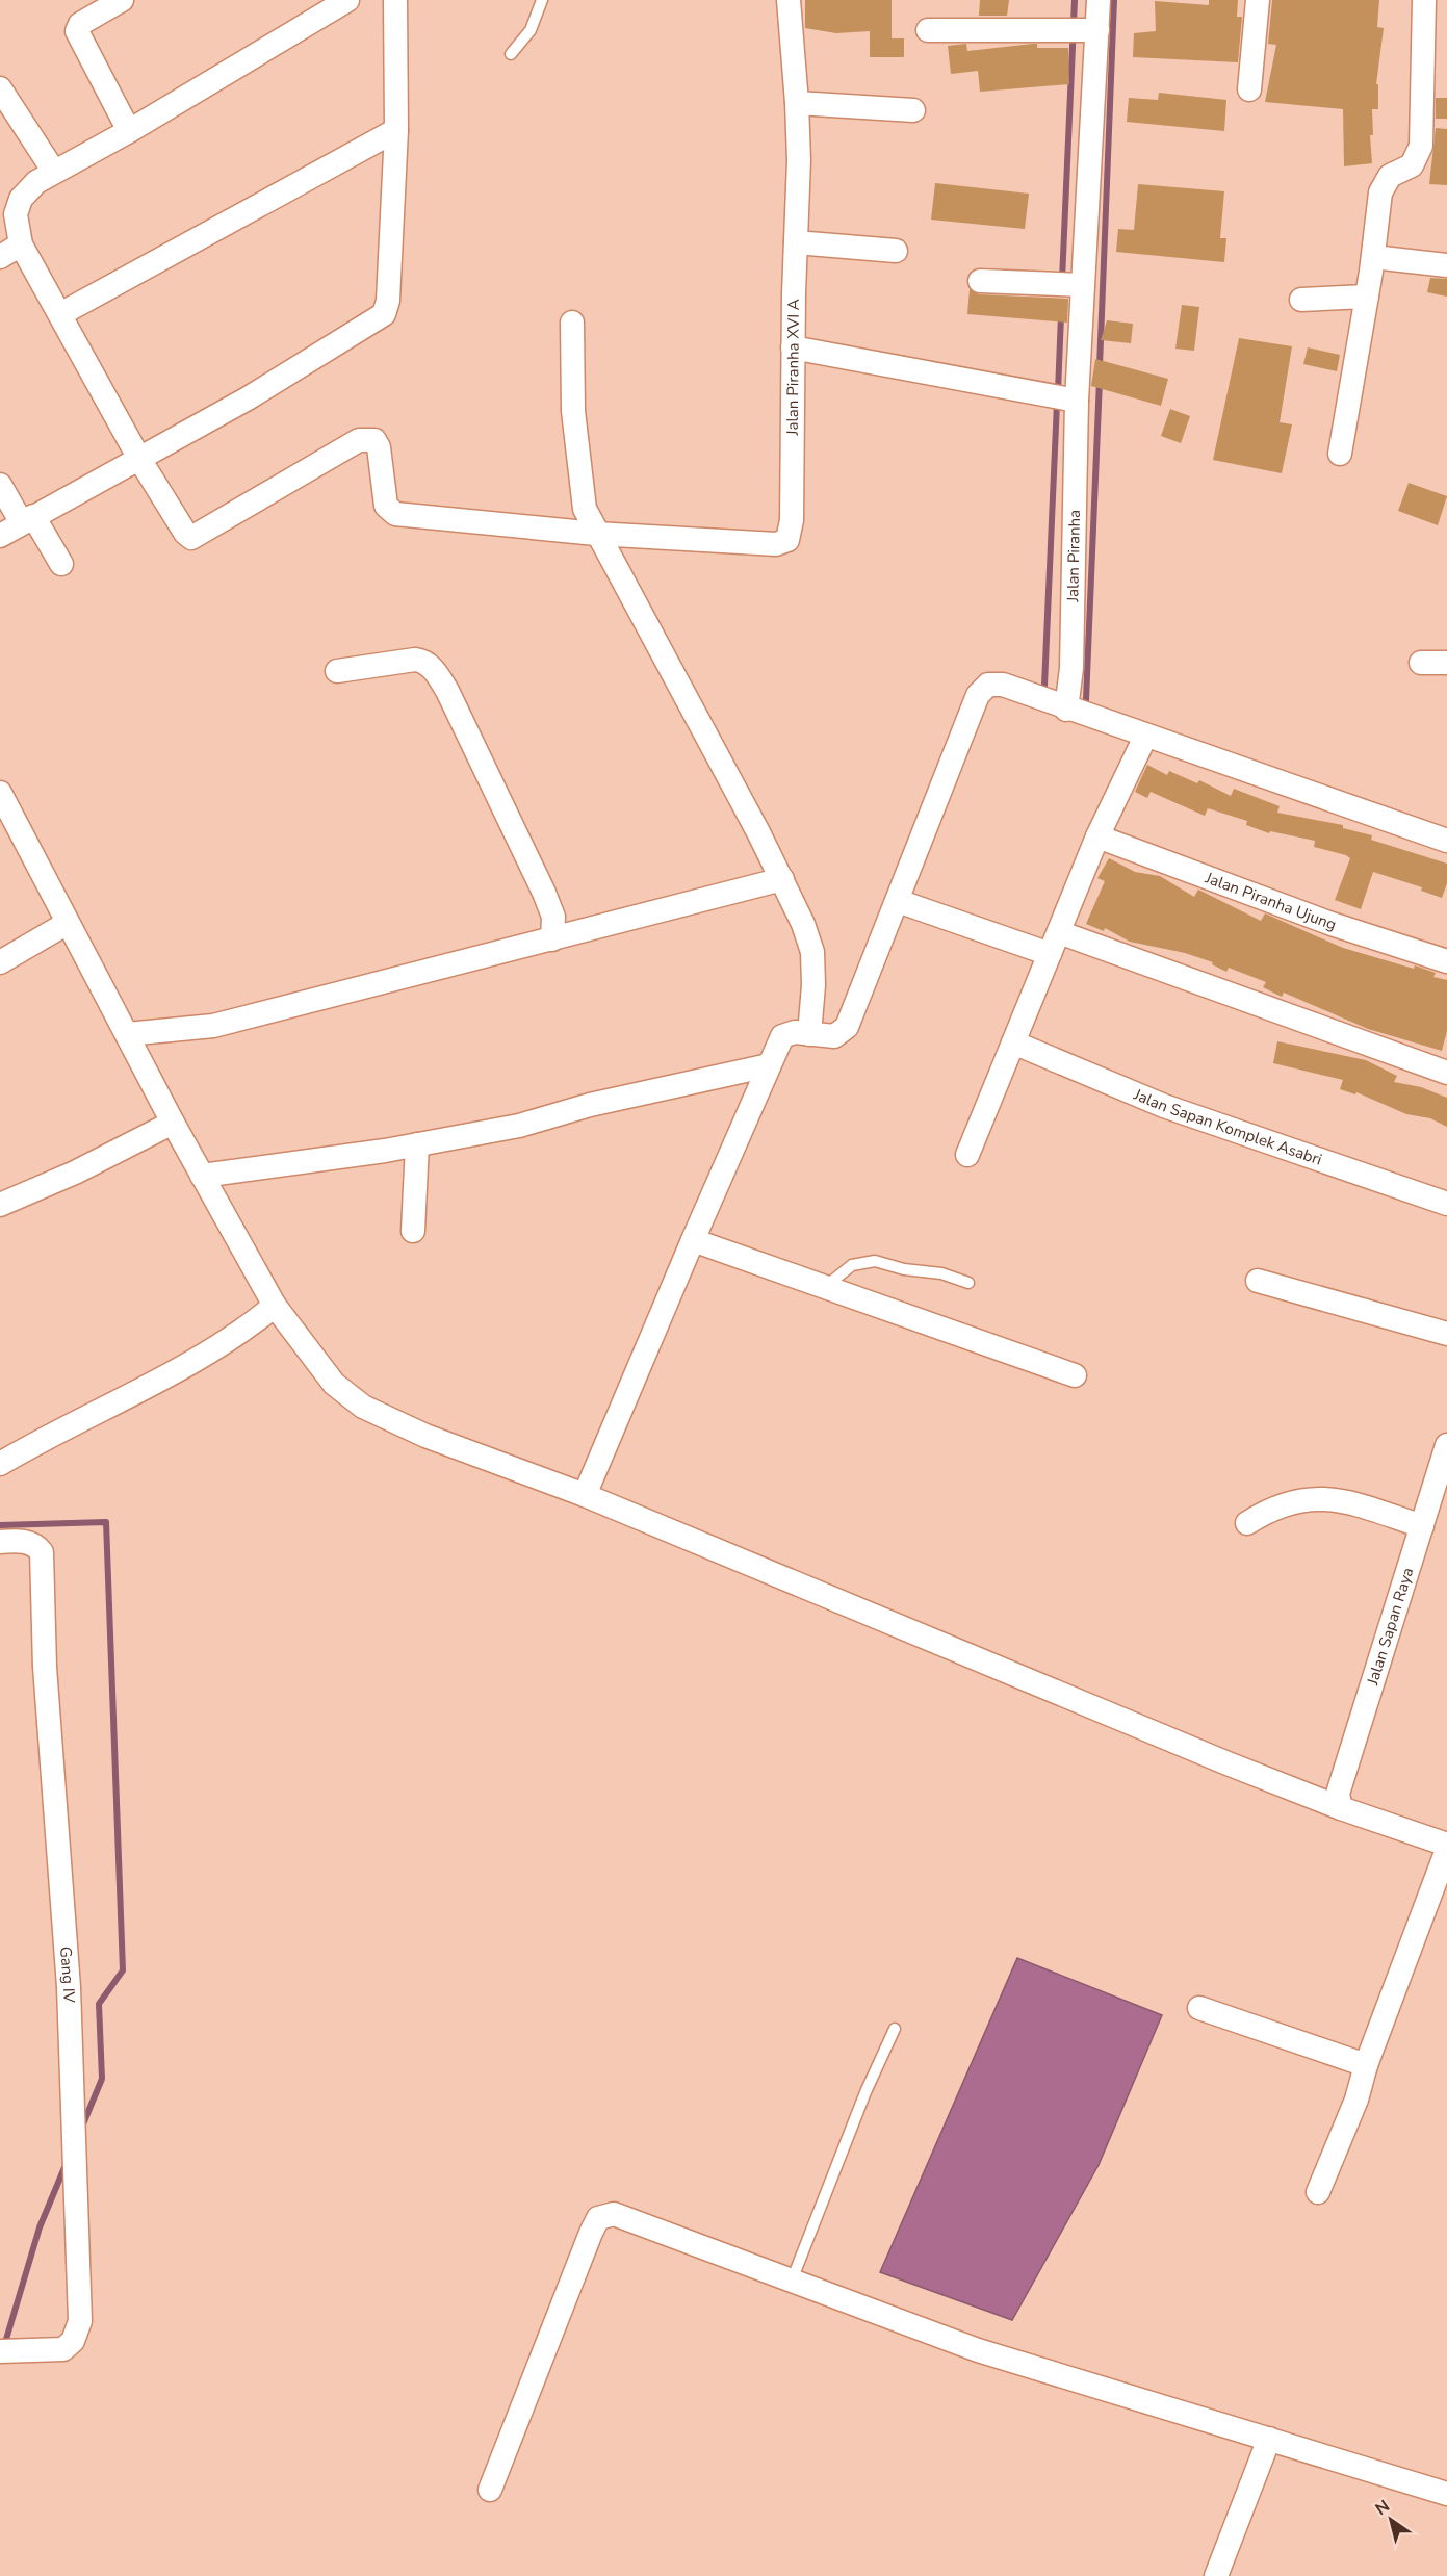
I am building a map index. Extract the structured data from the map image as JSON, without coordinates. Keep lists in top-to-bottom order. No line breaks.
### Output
{"streets":{"street":["Jalan Piranha XVI A","Jalan Piranha","Jalan Piranha Ujung","Jalan Sapan Komplek Asabri","Jalan Sapan Raya","Gang IV"]},"north":"top left"}
